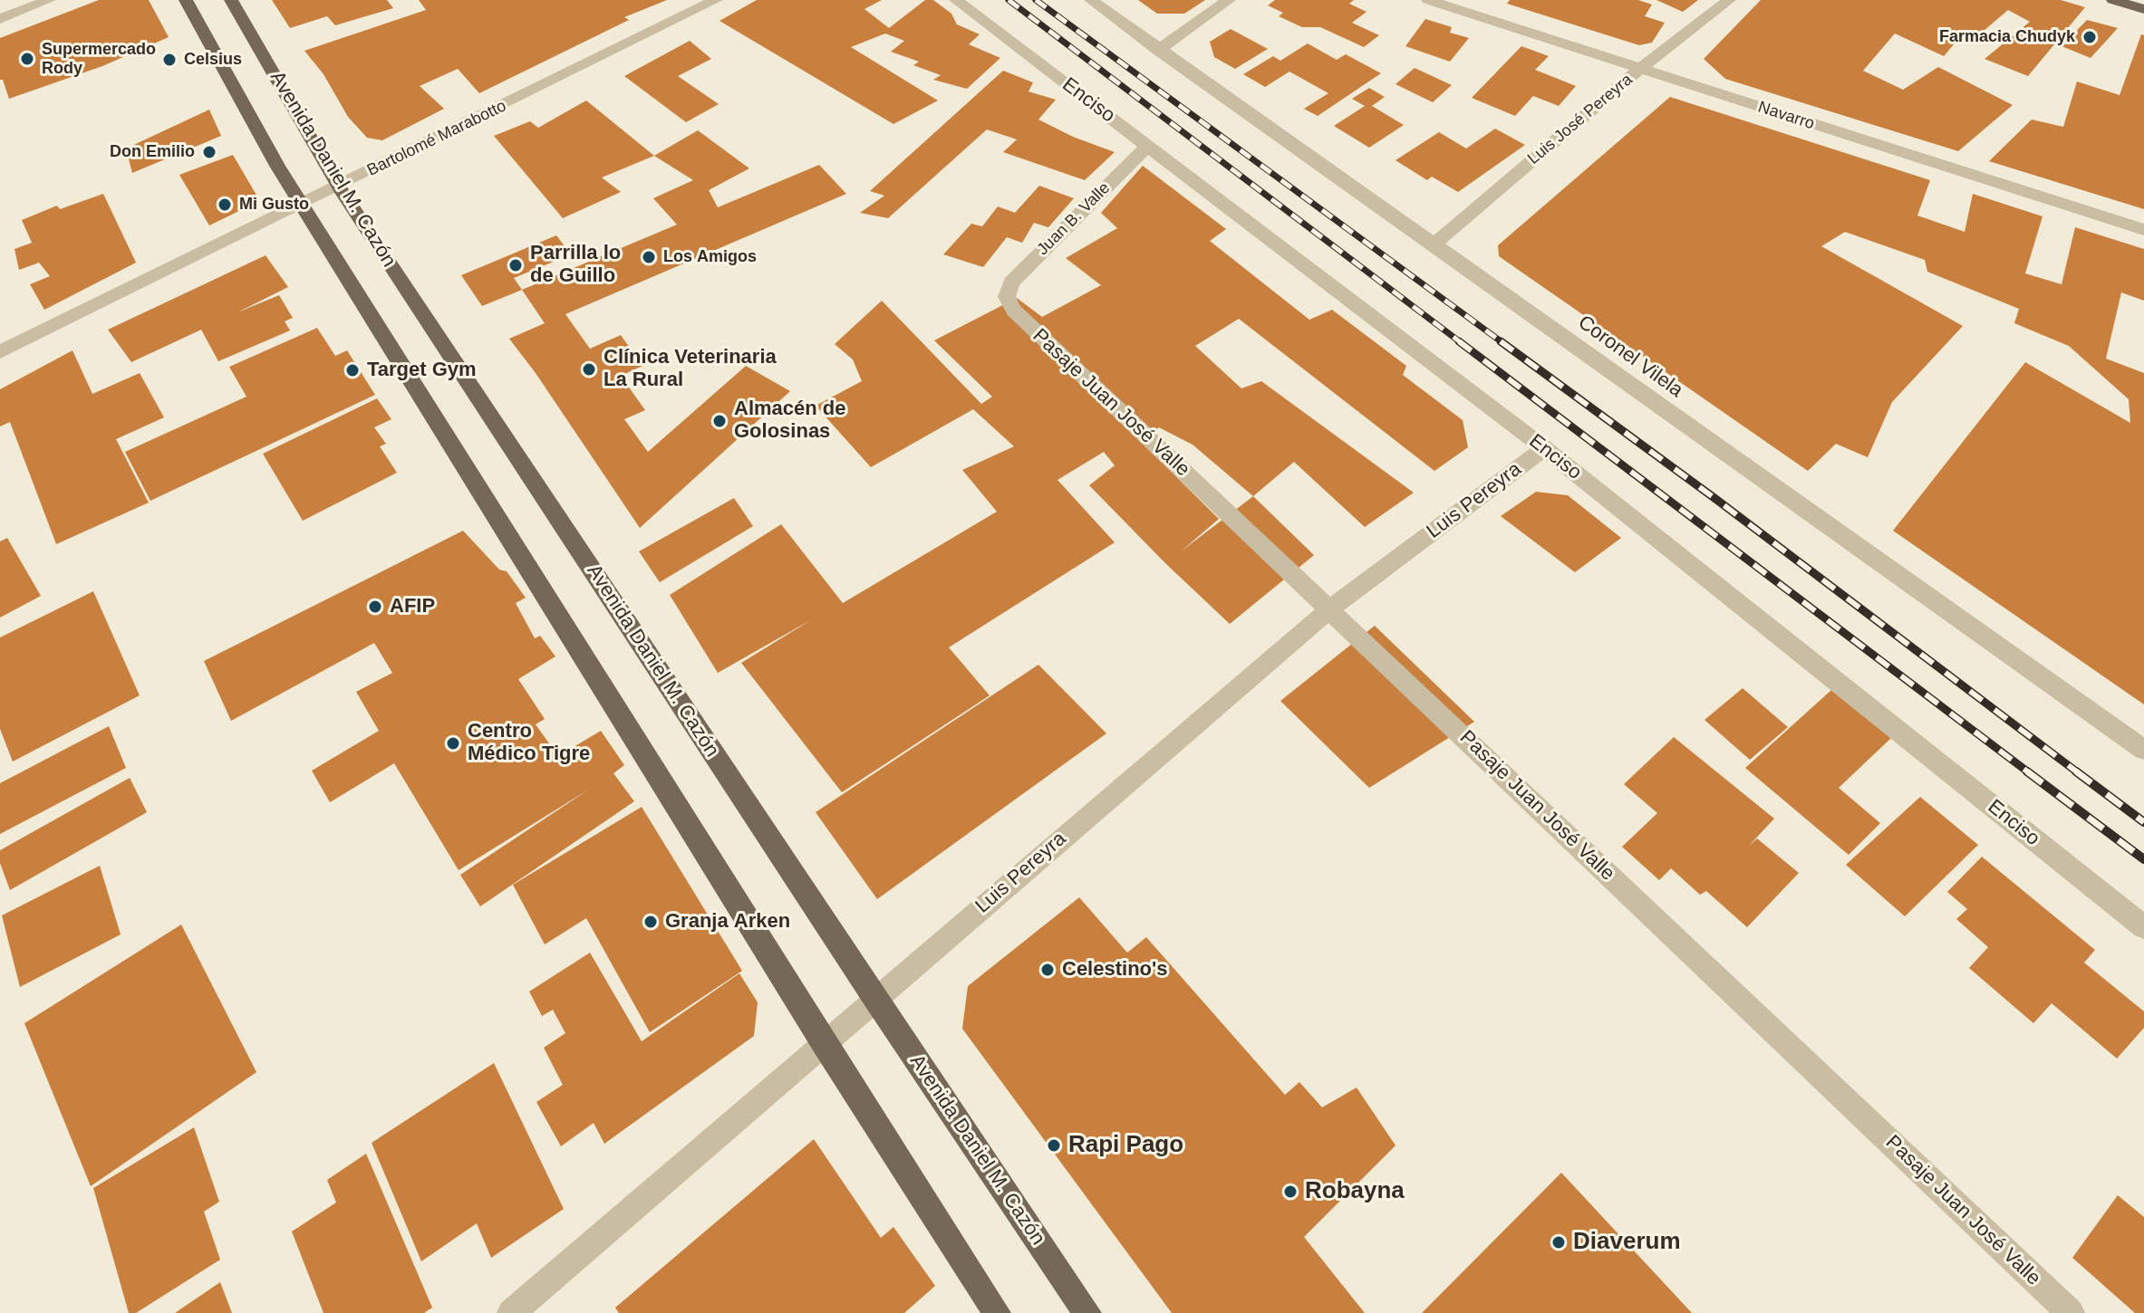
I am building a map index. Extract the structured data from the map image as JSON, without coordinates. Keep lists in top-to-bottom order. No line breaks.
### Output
{"streets":{"main road":["Avenida Daniel M. Cazón"],"street":["Enciso","Navarro","Luis José Pereyra","Bartolomé Marabotto","Juan B. Valle","Coronel Vilela","Pasaje Juan José Valle","Luis Pereyra"]},"crossings":[["Enciso","Juan B. Valle"],["Enciso","Luis Pereyra"],["Navarro","Luis José Pereyra"],["Luis José Pereyra","Coronel Vilela"],["Bartolomé Marabotto","Avenida Daniel M. Cazón"],["Avenida Daniel M. Cazón","Luis Pereyra"],["Juan B. Valle","Pasaje Juan José Valle"],["Pasaje Juan José Valle","Luis Pereyra"]],"places":["Farmacia Chudyk","Supermercado Rody","Celsius","Don Emilio","Mi Gusto","Los Amigos","Parrilla lo de Guillo","Clínica Veterinaria La Rural","Target Gym","Almacén de Golosinas","AFIP","Centro Médico Tigre","Granja Arken","Celestino's","Rapi Pago","Robayna","Diaverum"]}
